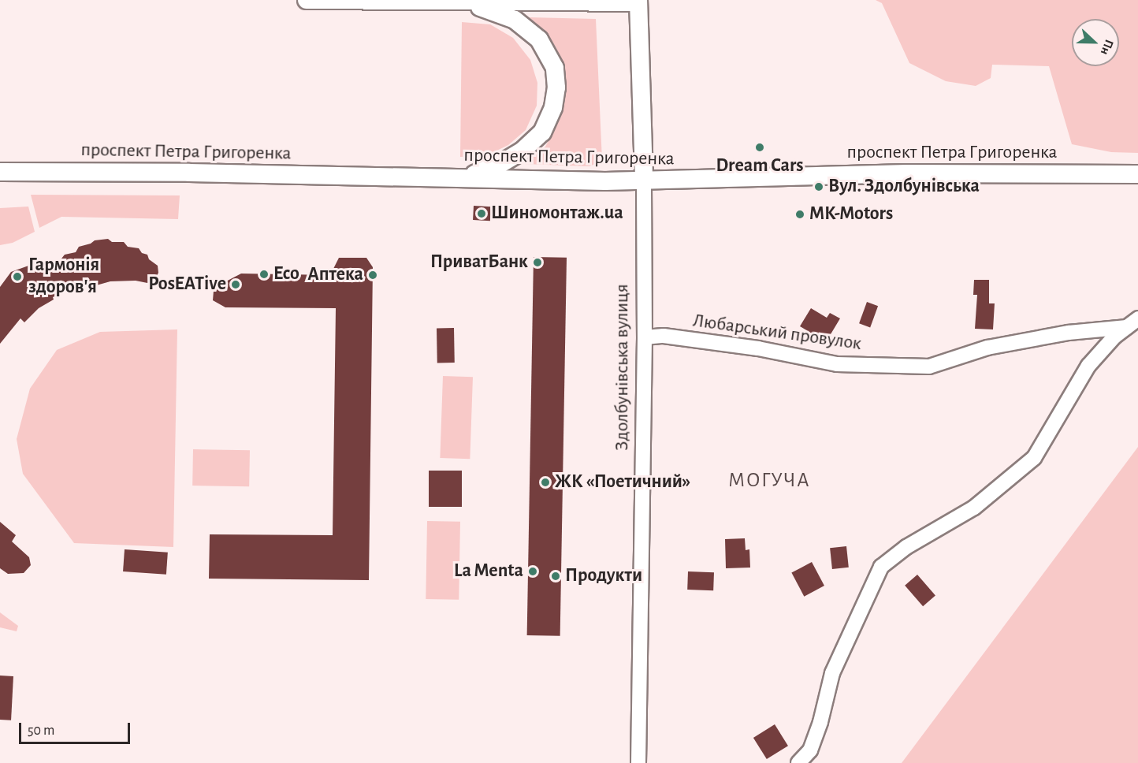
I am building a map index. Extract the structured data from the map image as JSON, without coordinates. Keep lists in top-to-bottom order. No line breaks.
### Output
{"streets":{"main road":["проспект Петра Григоренка","Здолбунівська вулиця"],"street":["Любарський провулок"]},"crossings":[["проспект Петра Григоренка","Здолбунівська вулиця"],["Любарський провулок","Здолбунівська вулиця"]],"districts":["МОГУЧА"],"places":["Dream Cars","Вул. Здолбунівська","Шиномонтаж.ua","MK-Motors","ПриватБанк","Eco","Аптека","Гармонія здоров'я","PosEATive","ЖК «Поетичний»","La Menta","Продукти"],"scale_bar":"50 m","north":"right"}
